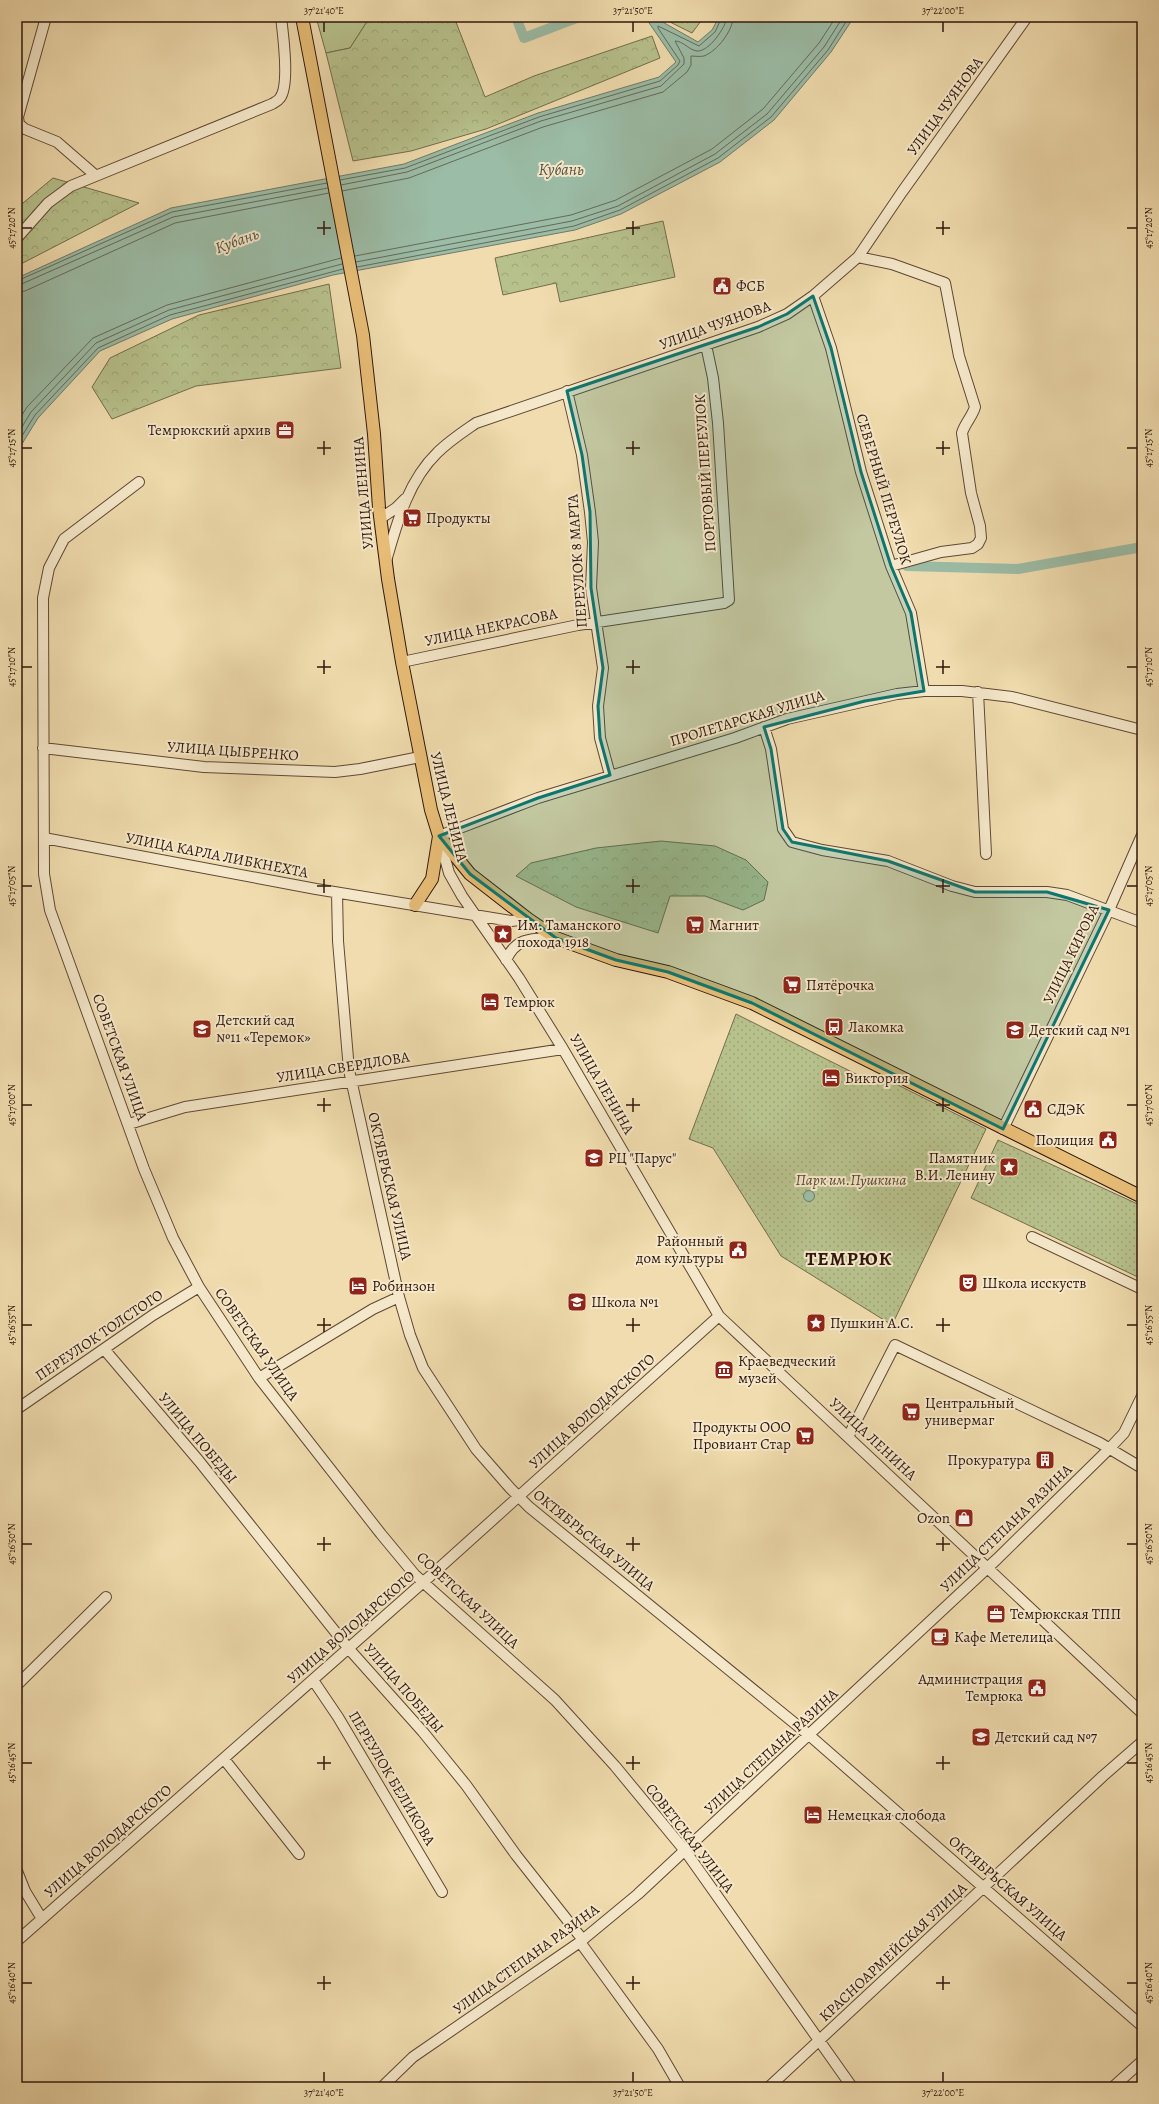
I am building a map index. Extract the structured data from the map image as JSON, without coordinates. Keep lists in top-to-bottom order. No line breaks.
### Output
{"streets":{"main road":["УЛИЦА ЛЕНИНА"],"street":["УЛИЦА ЧУЯНОВА","ПОРТОВЫЙ ПЕРЕУЛОК","СЕВЕРНЫЙ ПЕРЕУЛОК","ПЕРЕУЛОК 8 МАРТА","УЛИЦА НЕКРАСОВА","ПРОЛЕТАРСКАЯ УЛИЦА","УЛИЦА ЦЫБРЕНКО","УЛИЦА КАРЛА ЛИБКНЕХТА","УЛИЦА КИРОВА","СОВЕТСКАЯ УЛИЦА","УЛИЦА СВЕРДЛОВА","ОКТЯБРЬСКАЯ УЛИЦА","ПЕРЕУЛОК ТОЛСТОГО","УЛИЦА ВОЛОДАРСКОГО","УЛИЦА ПОБЕДЫ","УЛИЦА СТЕПАНА РАЗИНА","ПЕРЕУЛОК БЕЛИКОВА","КРАСНОАРМЕЙСКАЯ УЛИЦА"]},"crossings":[["УЛИЦА ЧУЯНОВА","ПОРТОВЫЙ ПЕРЕУЛОК"],["УЛИЦА ЧУЯНОВА","СЕВЕРНЫЙ ПЕРЕУЛОК"],["УЛИЦА ЧУЯНОВА","УЛИЦА ЛЕНИНА"],["УЛИЦА ЧУЯНОВА","ПЕРЕУЛОК 8 МАРТА"],["ПОРТОВЫЙ ПЕРЕУЛОК","УЛИЦА НЕКРАСОВА"],["СЕВЕРНЫЙ ПЕРЕУЛОК","ПРОЛЕТАРСКАЯ УЛИЦА"],["УЛИЦА ЛЕНИНА","УЛИЦА НЕКРАСОВА"],["УЛИЦА ЛЕНИНА","ПРОЛЕТАРСКАЯ УЛИЦА"],["УЛИЦА ЛЕНИНА","УЛИЦА ЦЫБРЕНКО"],["УЛИЦА ЛЕНИНА","УЛИЦА КАРЛА ЛИБКНЕХТА"],["УЛИЦА ЛЕНИНА","УЛИЦА СВЕРДЛОВА"],["УЛИЦА ЛЕНИНА","УЛИЦА ВОЛОДАРСКОГО"],["УЛИЦА ЛЕНИНА","УЛИЦА СТЕПАНА РАЗИНА"],["ПЕРЕУЛОК 8 МАРТА","УЛИЦА НЕКРАСОВА"],["ПЕРЕУЛОК 8 МАРТА","ПРОЛЕТАРСКАЯ УЛИЦА"],["УЛИЦА ЦЫБРЕНКО","СОВЕТСКАЯ УЛИЦА"],["УЛИЦА КАРЛА ЛИБКНЕХТА","СОВЕТСКАЯ УЛИЦА"],["УЛИЦА КАРЛА ЛИБКНЕХТА","ОКТЯБРЬСКАЯ УЛИЦА"],["СОВЕТСКАЯ УЛИЦА","УЛИЦА СВЕРДЛОВА"],["СОВЕТСКАЯ УЛИЦА","ПЕРЕУЛОК ТОЛСТОГО"],["СОВЕТСКАЯ УЛИЦА","УЛИЦА ВОЛОДАРСКОГО"],["СОВЕТСКАЯ УЛИЦА","УЛИЦА СТЕПАНА РАЗИНА"],["СОВЕТСКАЯ УЛИЦА","КРАСНОАРМЕЙСКАЯ УЛИЦА"],["УЛИЦА СВЕРДЛОВА","ОКТЯБРЬСКАЯ УЛИЦА"],["ОКТЯБРЬСКАЯ УЛИЦА","УЛИЦА ВОЛОДАРСКОГО"],["ОКТЯБРЬСКАЯ УЛИЦА","УЛИЦА СТЕПАНА РАЗИНА"],["ОКТЯБРЬСКАЯ УЛИЦА","КРАСНОАРМЕЙСКАЯ УЛИЦА"],["ПЕРЕУЛОК ТОЛСТОГО","УЛИЦА ПОБЕДЫ"],["УЛИЦА ВОЛОДАРСКОГО","УЛИЦА ПОБЕДЫ"],["УЛИЦА ВОЛОДАРСКОГО","ПЕРЕУЛОК БЕЛИКОВА"],["УЛИЦА ПОБЕДЫ","УЛИЦА СТЕПАНА РАЗИНА"]],"districts":["ТЕМРЮК"],"water":["Кубань"],"parks":["Парк им.Пушкина"],"places":{"public building":["ФСБ","СДЭК","Полиция","Районный дом культуры","Администрация Темрюка"],"office":["Темрюкский архив","Темрюкская ТПП"],"supermarket":["Продукты","Магнит","Пятёрочка","Центральный универмаг","Продукты ООО Провиант Стар"],"place":["Им. Таманского похода 1918","Памятник В.И. Ленину","Пушкин А.С."],"hotel":["Темрюк","Виктория","Робинзон","Немецкая слобода"],"bus stop":["Лакомка"],"school or university":["Детский сад №11 «Теремок»","Детский сад №1","РЦ \"Парус\"","Школа №1","Детский сад №7"],"theatre":["Школа исскуств"],"museum":["Краеведческий музей"],"building":["Прокуратура"],"shop":["Ozon"],"cafe":["Кафе Метелица"]},"coordinates":["37°21'40\"E","37°21'50\"E","37°22'00\"E","45°17'20\"N","45°17'15\"N","45°17'10\"N","45°17'05\"N","45°17'00\"N","45°16'55\"N","45°16'50\"N","45°16'45\"N","45°16'40\"N"]}
